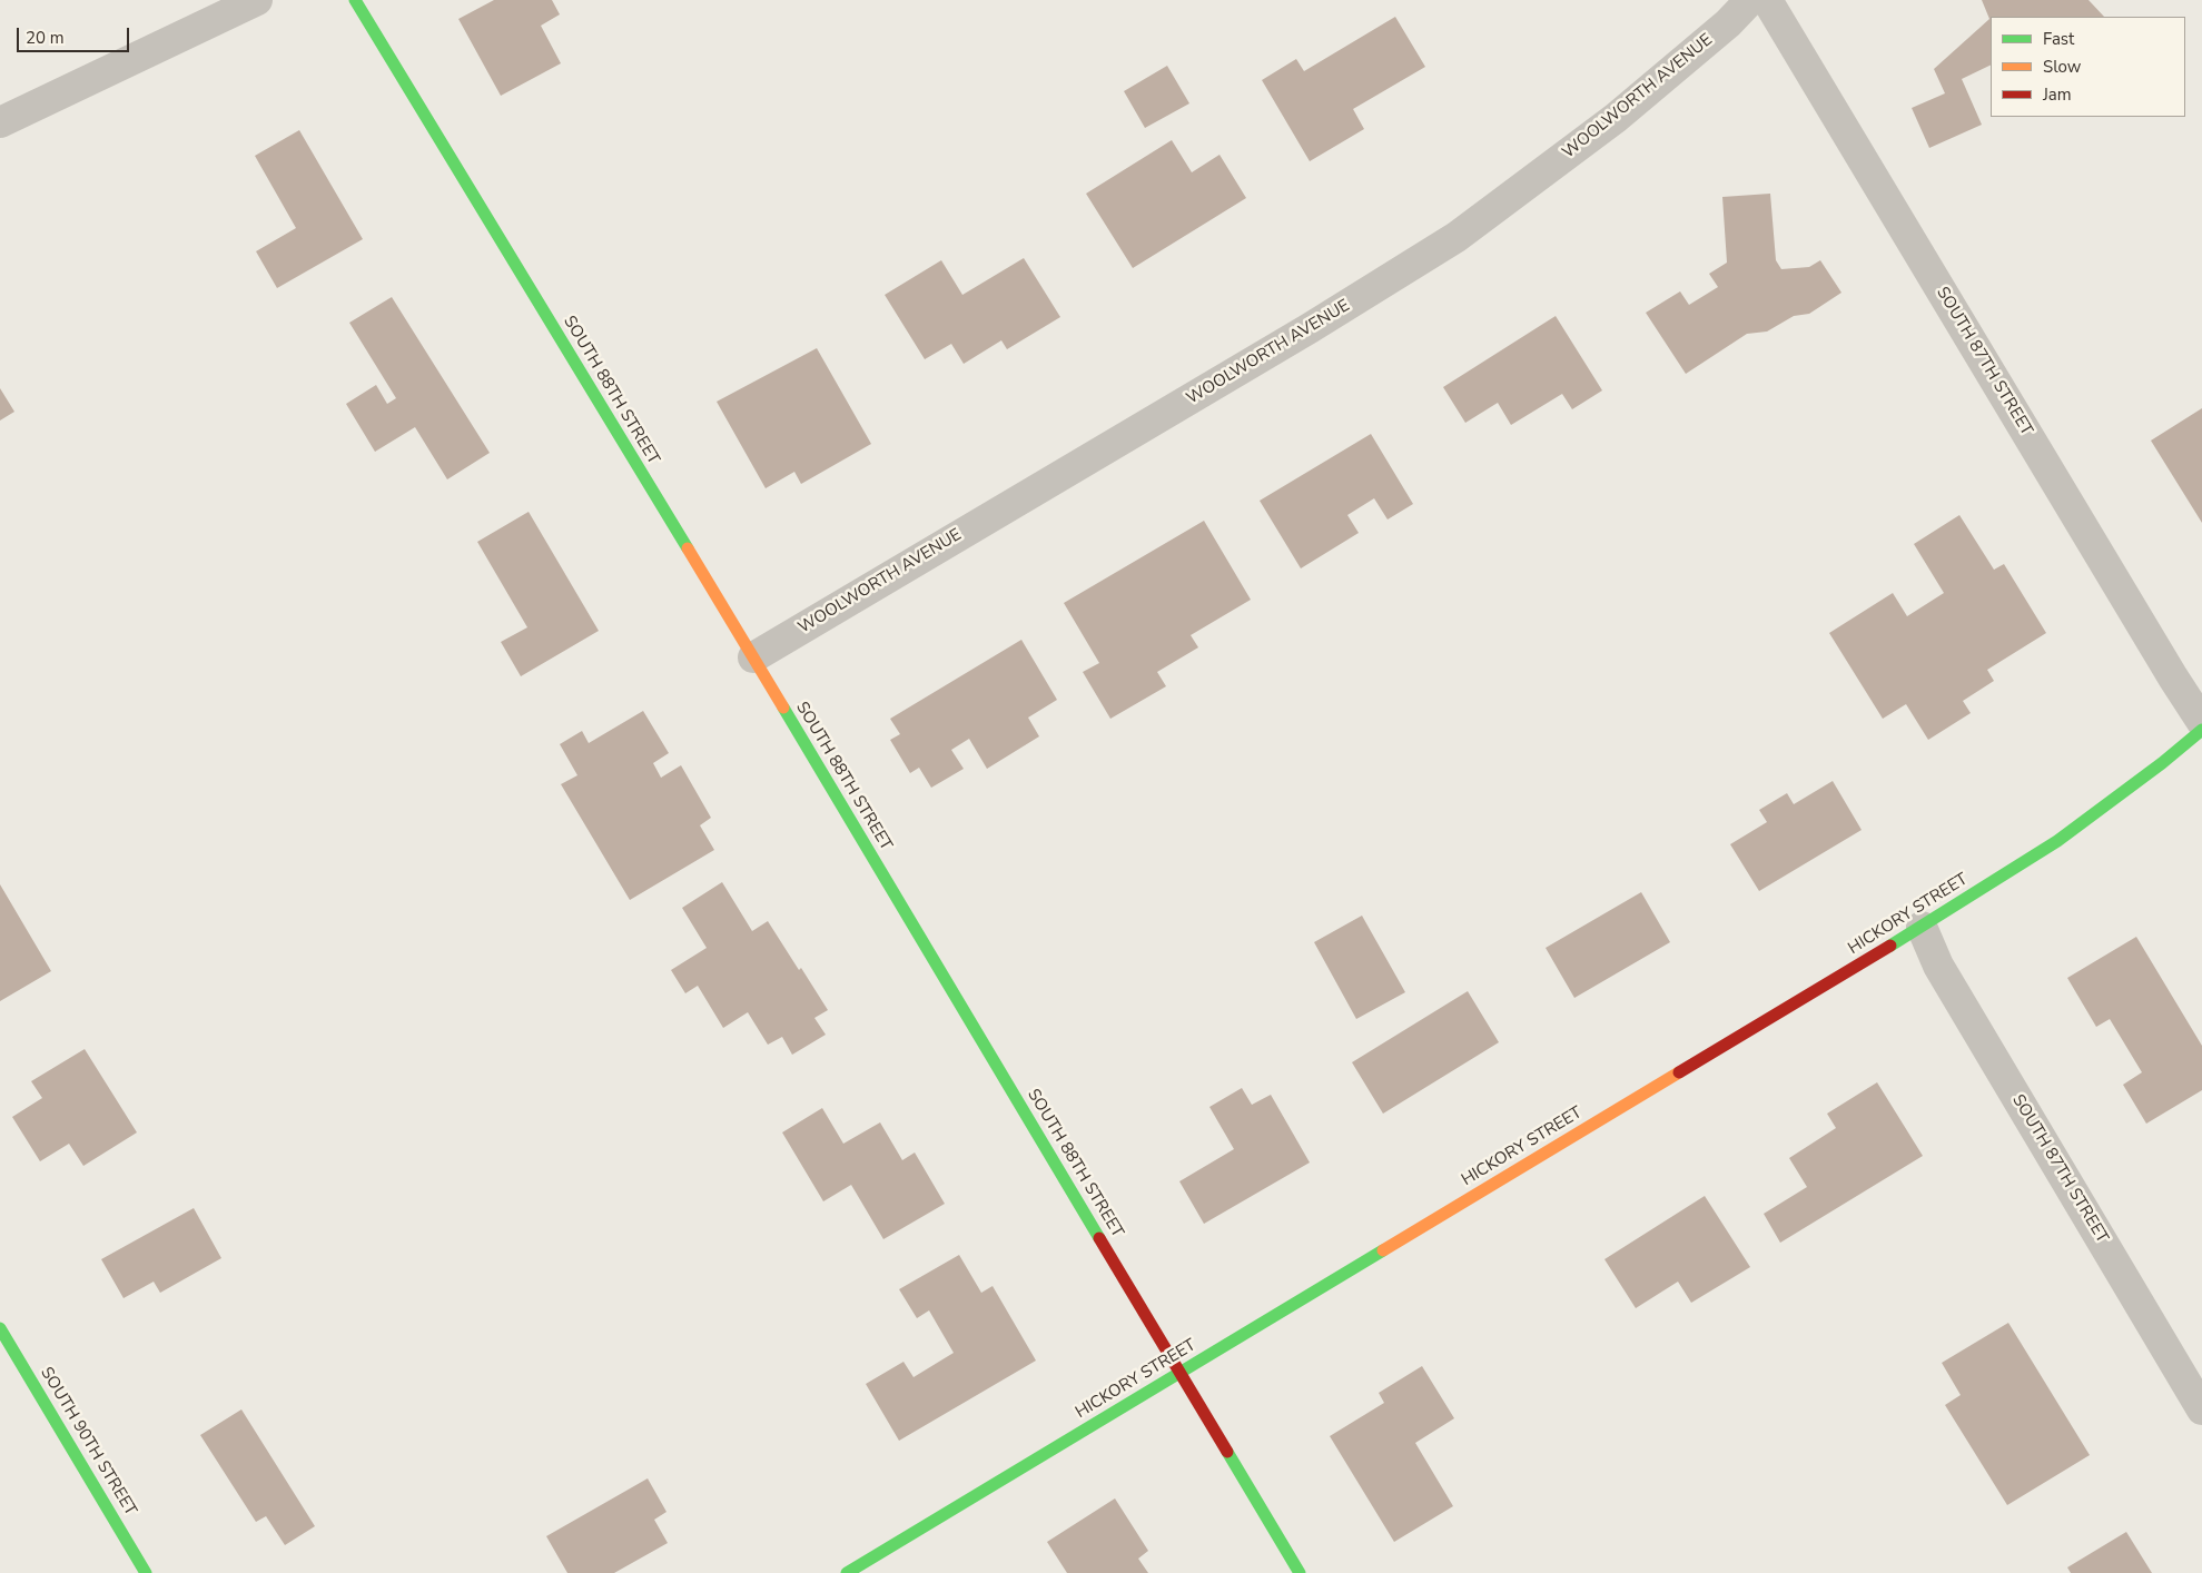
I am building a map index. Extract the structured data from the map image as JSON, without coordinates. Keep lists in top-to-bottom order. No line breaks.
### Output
{"streets":{"street":["WOOLWORTH AVENUE","SOUTH 87TH STREET","SOUTH 88TH STREET","HICKORY STREET","SOUTH 90TH STREET"]},"crossings":[["WOOLWORTH AVENUE","SOUTH 88TH STREET"],["SOUTH 87TH STREET","HICKORY STREET"],["SOUTH 88TH STREET","HICKORY STREET"]],"legend":["Fast","Slow","Jam"],"scale_bar":"20 m"}
